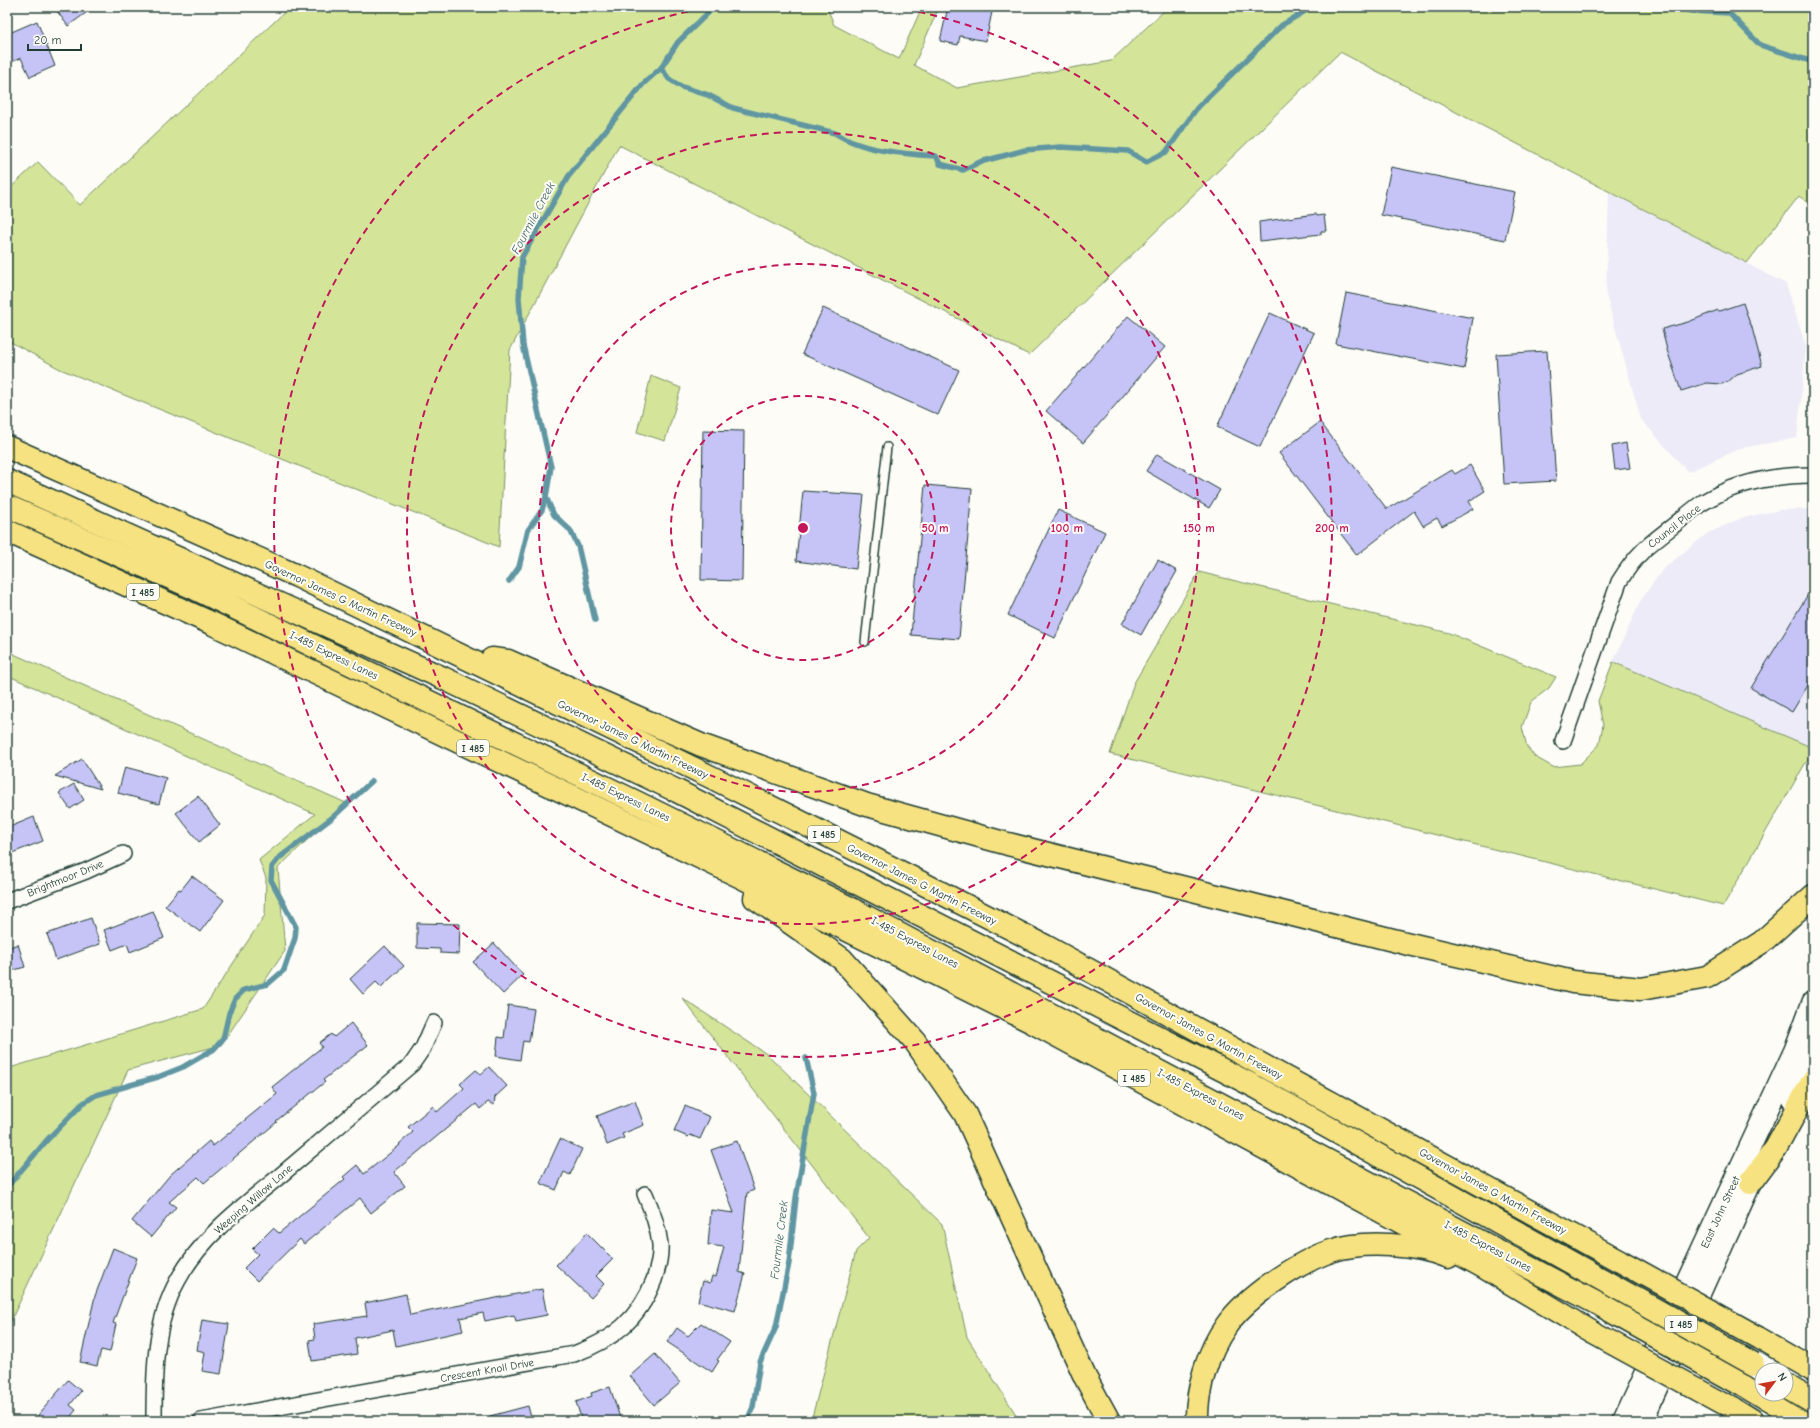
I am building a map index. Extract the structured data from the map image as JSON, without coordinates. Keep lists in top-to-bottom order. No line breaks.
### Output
{"streets":{"highway":["I 485","Governor James G Martin Freeway","I-485 Express Lanes"],"main road":["East John Street"],"street":["Council Place","Brightmoor Drive","Weeping Willow Lane","Crescent Knoll Drive"]},"water":["Fourmile Creek"],"scale_bar":"20 m","north":"top right","rings":["50 m","100 m","150 m","200 m"]}
